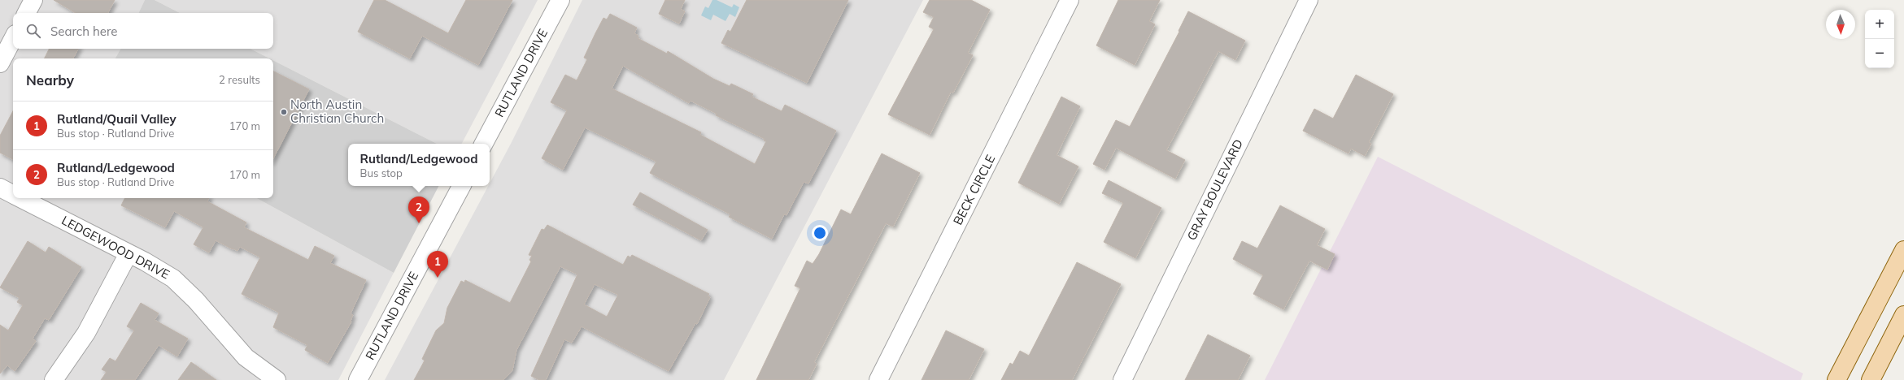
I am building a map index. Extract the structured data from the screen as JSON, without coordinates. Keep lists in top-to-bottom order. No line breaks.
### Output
{"streets":{"street":["RUTLAND DRIVE","BECK CIRCLE","GRAY BOULEVARD","LEDGEWOOD DRIVE"]},"places":["North Austin Christian Church"],"north":"bottom","page":{"map_buttons":["+","−"],"search":"Search here","heading":["Nearby","2 results"],"list":[{"mark":"1","name":"Rutland/Quail Valley","note":"Bus stop · Rutland Drive","value":"170 m"},{"mark":"2","name":"Rutland/Ledgewood","note":"Bus stop · Rutland Drive","value":"170 m"}],"popup":["Rutland/Ledgewood","Bus stop"],"pins":["2","1"]}}
